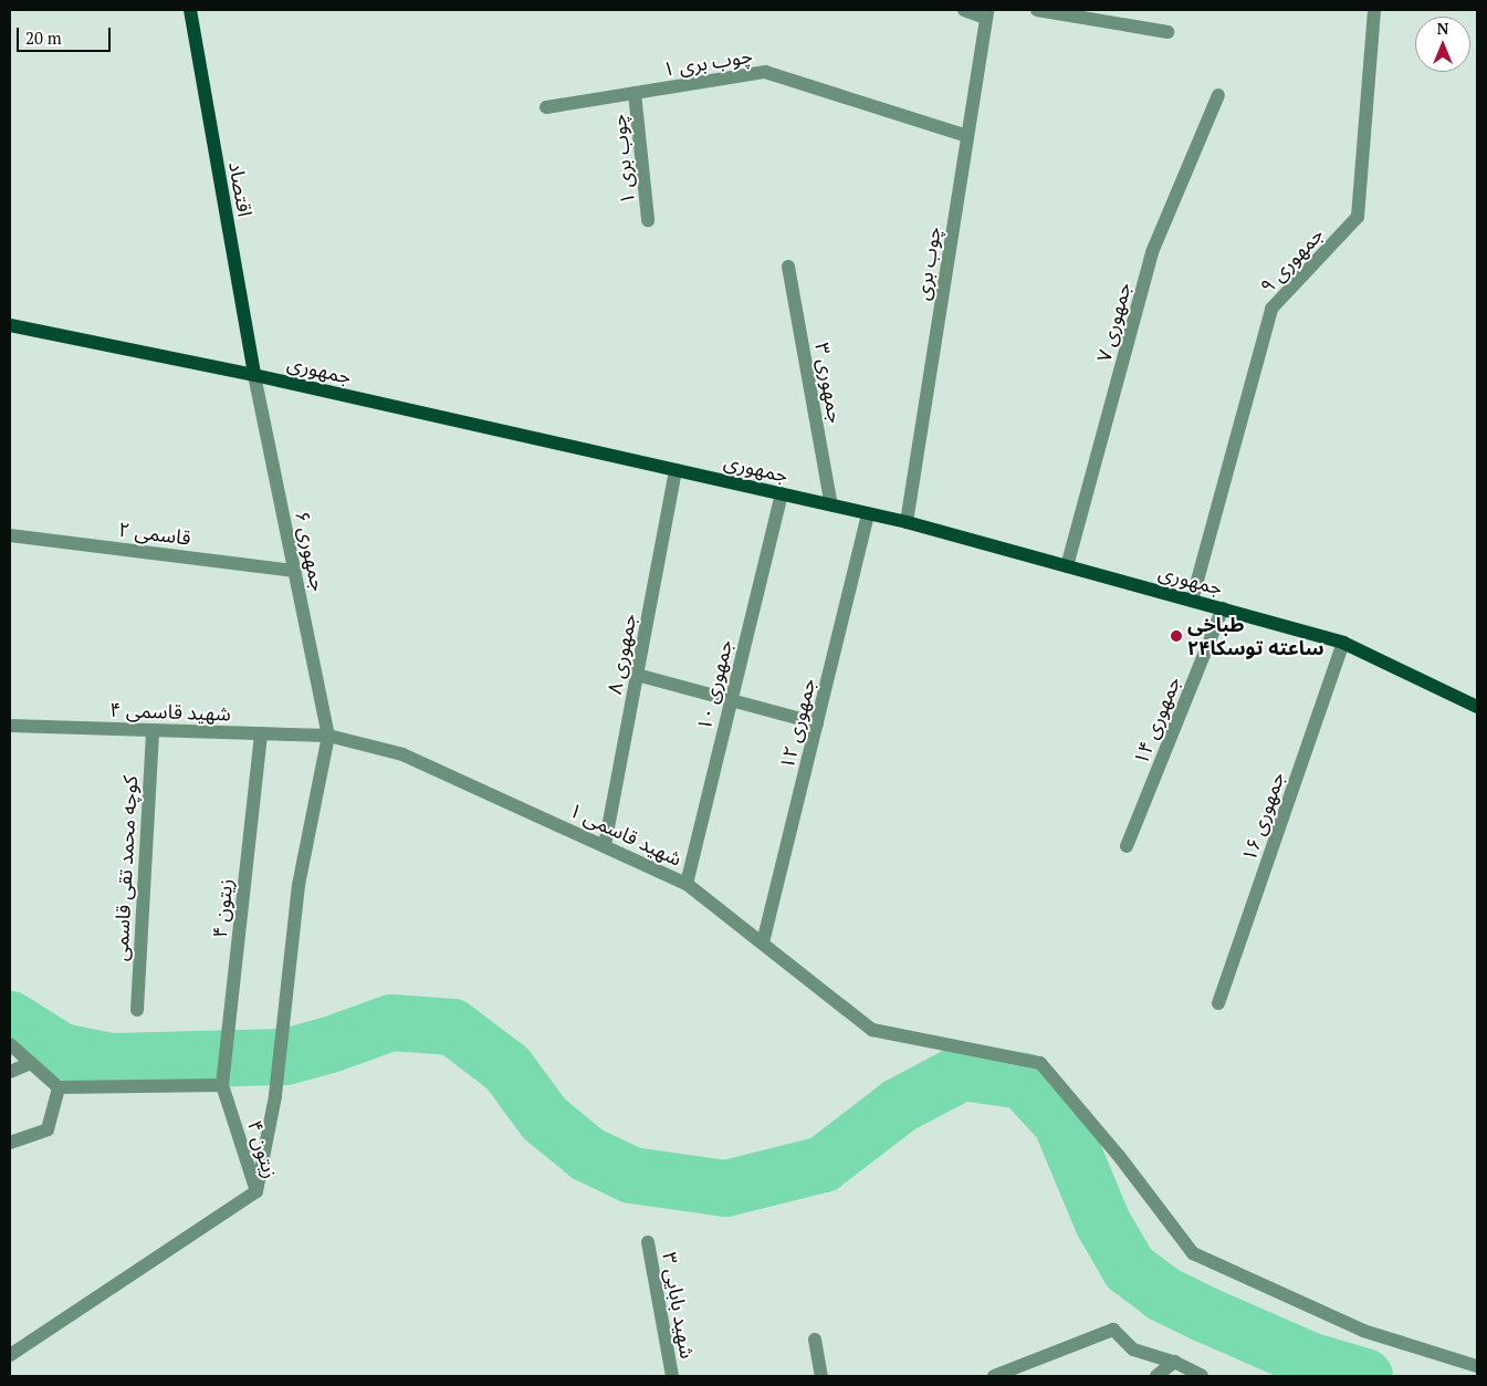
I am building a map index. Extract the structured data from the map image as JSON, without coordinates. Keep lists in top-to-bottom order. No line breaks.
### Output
{"streets":{"main road":["اقتصاد","جمهوری"],"street":["۱ چوب بری","چوب بری ۱","۹ جمهوری","چوب بری","۷ جمهوری","۳ جمهوری","قاسمی ۲","جمهوری ۶","۸ جمهوری","۱۰ جمهوری","۴ شهید قاسمی","۱۴ جمهوری","۱۲ جمهوری","۱۶ جمهوری","۱ شهید قاسمی","کوچه محمد تقی قاسمی","زیتون ۴","۴ زیتون","۳ شهید بابایی"]},"crossings":[["۱ چوب بری","چوب بری ۱"],["۱ چوب بری","چوب بری"],["اقتصاد","جمهوری"],["اقتصاد","جمهوری ۶"],["۹ جمهوری","جمهوری"],["چوب بری","جمهوری"],["۷ جمهوری","جمهوری"],["جمهوری","۳ جمهوری"],["جمهوری","جمهوری ۶"],["جمهوری","۸ جمهوری"],["جمهوری","۱۰ جمهوری"],["جمهوری","۱۴ جمهوری"],["جمهوری","۱۲ جمهوری"],["جمهوری","۱۶ جمهوری"],["قاسمی ۲","جمهوری ۶"],["جمهوری ۶","۴ شهید قاسمی"],["جمهوری ۶","۱ شهید قاسمی"],["۸ جمهوری","۱ شهید قاسمی"],["۱۰ جمهوری","۱ شهید قاسمی"],["۴ شهید قاسمی","۱ شهید قاسمی"],["۴ شهید قاسمی","کوچه محمد تقی قاسمی"],["۴ شهید قاسمی","زیتون ۴"],["۱۲ جمهوری","۱ شهید قاسمی"],["زیتون ۴","۴ زیتون"]],"places":["طباخی ۲۴ساعته توسکا"],"scale_bar":"20 m","north":"top"}
